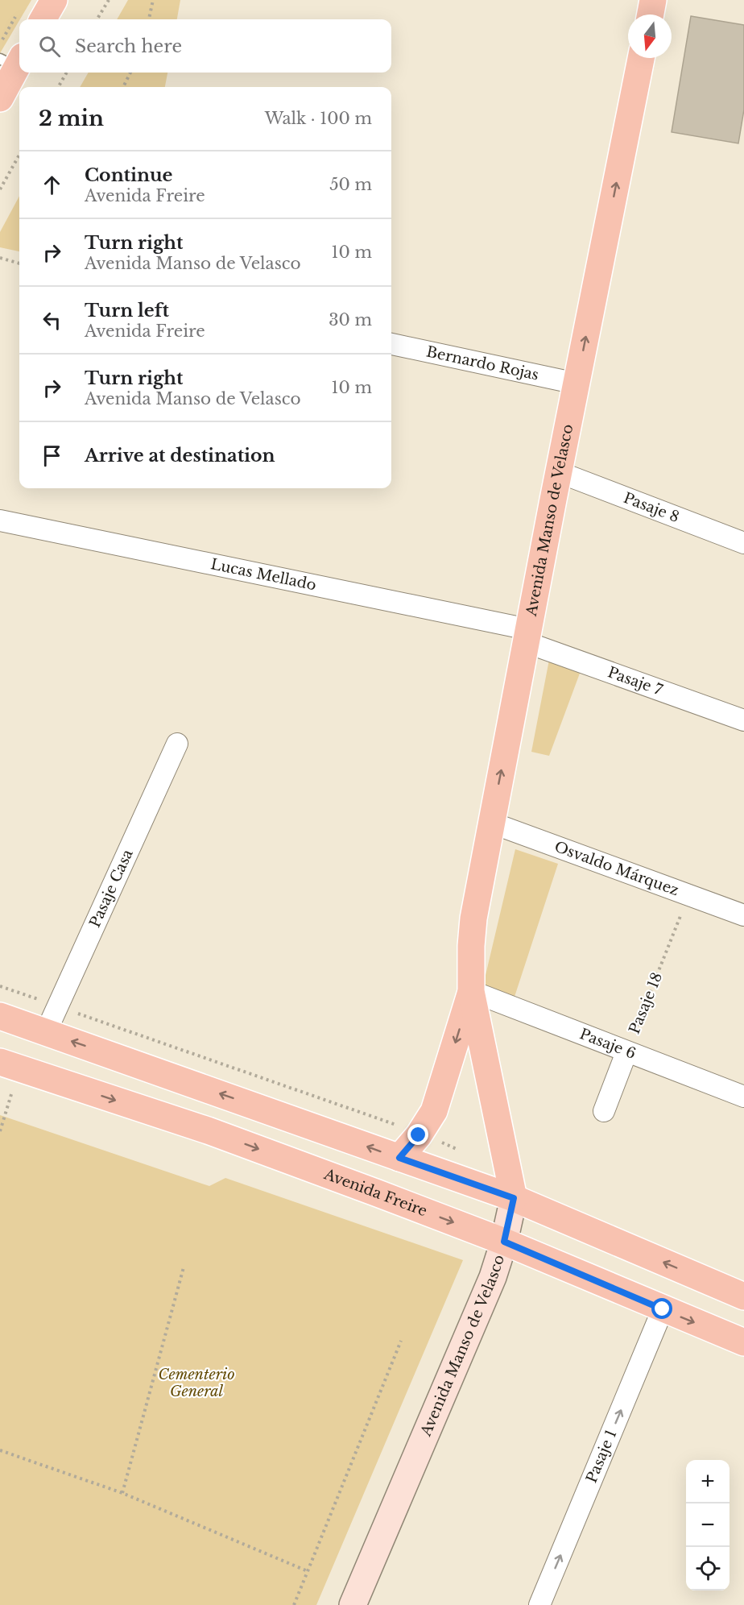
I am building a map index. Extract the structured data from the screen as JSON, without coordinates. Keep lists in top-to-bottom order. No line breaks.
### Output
{"streets":{"main road":["Avenida Manso de Velasco","Avenida Freire"],"street":["Bernardo Rojas","Pasaje 8","Lucas Mellado","Pasaje 7","Osvaldo Márquez","Pasaje Casa","Pasaje 18","Pasaje 6","Pasaje 1"]},"crossings":[["Bernardo Rojas","Avenida Manso de Velasco"],["Pasaje 8","Avenida Manso de Velasco"],["Avenida Manso de Velasco","Lucas Mellado"],["Avenida Manso de Velasco","Pasaje 7"],["Avenida Manso de Velasco","Osvaldo Márquez"],["Avenida Manso de Velasco","Pasaje 6"],["Avenida Manso de Velasco","Avenida Freire"],["Lucas Mellado","Pasaje 7"],["Osvaldo Márquez","Pasaje 18"],["Pasaje 18","Pasaje 6"],["Avenida Freire","Pasaje 1"]],"one_way":["Pasaje 1"],"parks":["Cementerio General"],"north":"bottom","page":{"search":"Search here","heading":["2 min","Walk · 100 m"],"list":[["Continue","Avenida Freire","50 m"],["Turn right","Avenida Manso de Velasco","10 m"],["Turn left","Avenida Freire","30 m"],["Turn right","Avenida Manso de Velasco","10 m"],"Arrive at destination"],"map_buttons":["+","−"]}}
